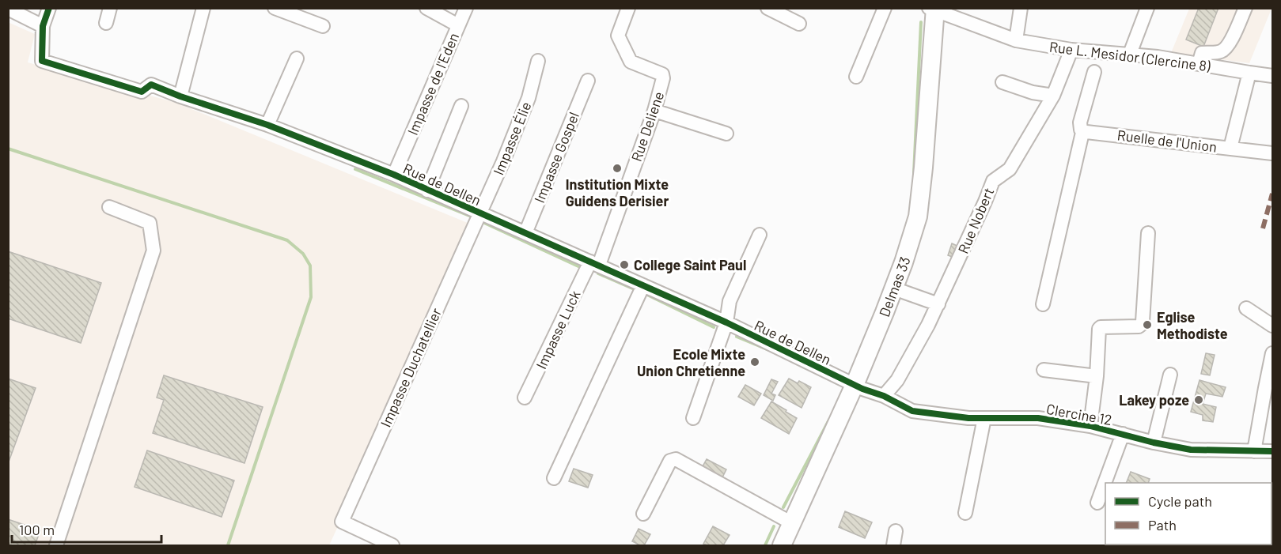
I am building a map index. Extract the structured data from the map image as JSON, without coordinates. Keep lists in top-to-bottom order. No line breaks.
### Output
{"streets":{"main road":["Delmas 33"],"street":["Rue L. Mesidor (Clercine 8)","Impasse de l'Eden","Rue Deliene","Impasse Élie","Ruelle de l'Union","Impasse Gospel","Rue de Dellen","Rue Nobert","Impasse Luck","Impasse Duchatellier","Clercine 12"]},"crossings":[["Rue L. Mesidor (Clercine 8)","Ruelle de l'Union"],["Rue L. Mesidor (Clercine 8)","Rue Nobert"],["Rue L. Mesidor (Clercine 8)","Delmas 33"],["Impasse de l'Eden","Rue de Dellen"],["Rue Deliene","Rue de Dellen"],["Rue Deliene","Impasse Luck"],["Impasse Élie","Rue de Dellen"],["Impasse Élie","Impasse Duchatellier"],["Impasse Gospel","Rue de Dellen"],["Rue de Dellen","Rue Nobert"],["Rue de Dellen","Delmas 33"],["Rue de Dellen","Impasse Luck"],["Rue de Dellen","Impasse Duchatellier"],["Rue de Dellen","Clercine 12"],["Rue Nobert","Clercine 12"]],"places":["Institution Mixte Guidens Derisier","College Saint Paul","Eglise Methodiste","Ecole Mixte Union Chretienne","Lakey poze"],"legend":["Cycle path","Path"],"scale_bar":"100 m"}
